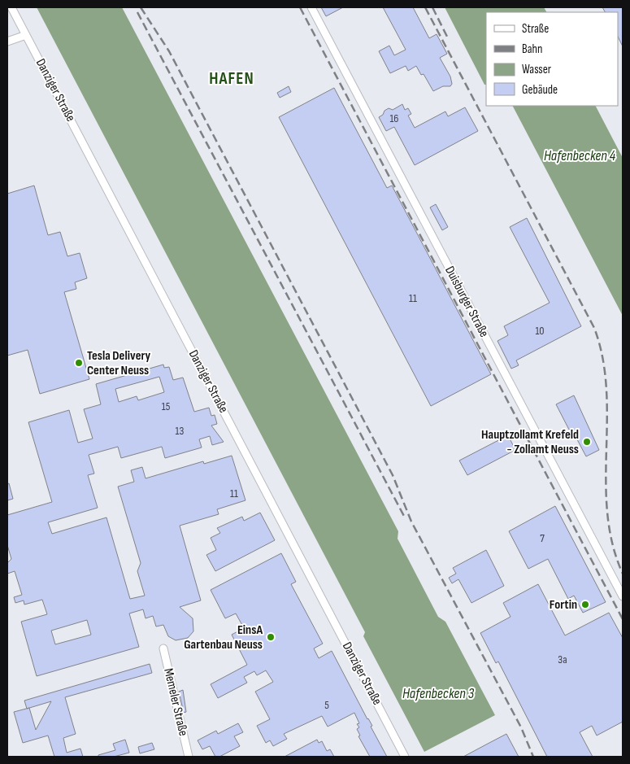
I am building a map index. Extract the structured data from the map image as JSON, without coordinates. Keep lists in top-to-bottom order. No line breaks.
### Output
{"streets":{"street":["Danziger Straße","Duisburger Straße","Memeler Straße"]},"districts":["HAFEN"],"water":["Hafenbecken 4","Hafenbecken 3"],"places":["Tesla Delivery Center Neuss","Hauptzollamt Krefeld - Zollamt Neuss","Fortin","EinsA Gartenbau Neuss"],"house_numbers":["16","11","10","15","13","11","7","3a","5"],"legend":["Straße","Bahn","Wasser","Gebäude"]}
